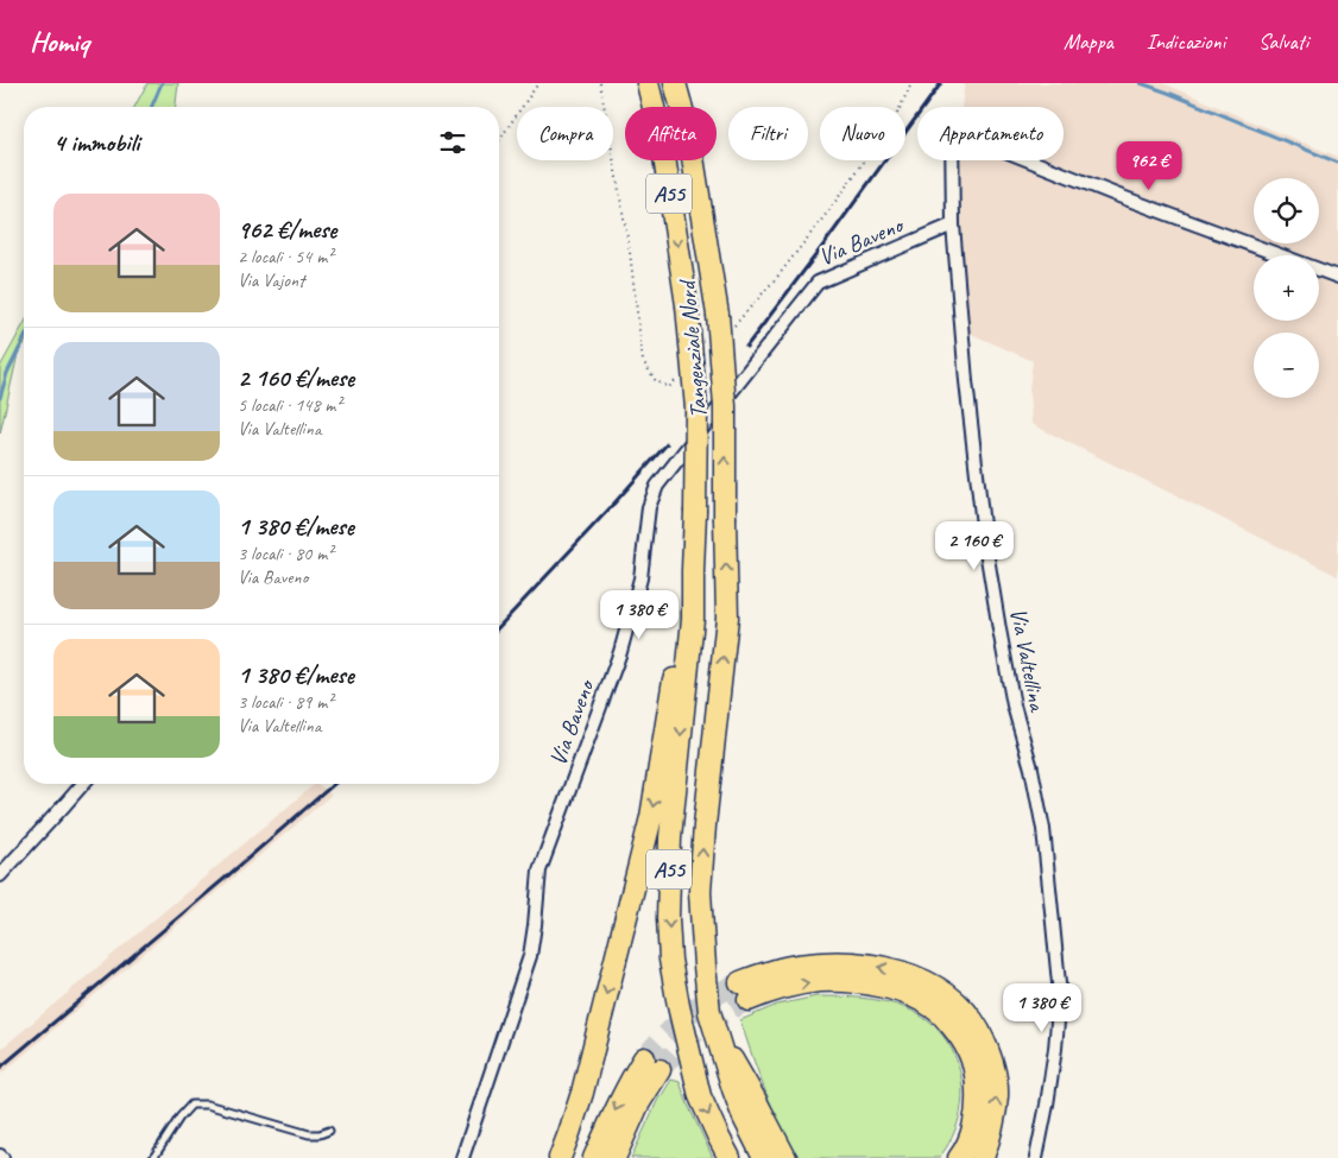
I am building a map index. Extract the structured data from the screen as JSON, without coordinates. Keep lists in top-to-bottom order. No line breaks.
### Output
{"streets":{"highway":["A55","Tangenziale Nord"],"street":["Via Baveno","Via Valtellina"]},"crossings":[["A55","Tangenziale Nord"],["Via Baveno","Via Valtellina"]],"page":{"header":"Homiq","nav":["Mappa","Indicazioni","Salvati"],"chip":["Compra","Affitta","Filtri","Nuovo","Appartamento"],"heading":"4 immobili","price":["962 €","2 160 €","1 380 €","1 380 €"],"map_buttons":["+","−"],"list":[{"name":"962 €/mese","note":"2 locali · 54 m² · Via Vajont"},{"name":"2 160 €/mese","note":"5 locali · 148 m² · Via Valtellina"},{"name":"1 380 €/mese","note":"3 locali · 80 m² · Via Baveno"},{"name":"1 380 €/mese","note":"3 locali · 89 m² · Via Valtellina"}]}}
